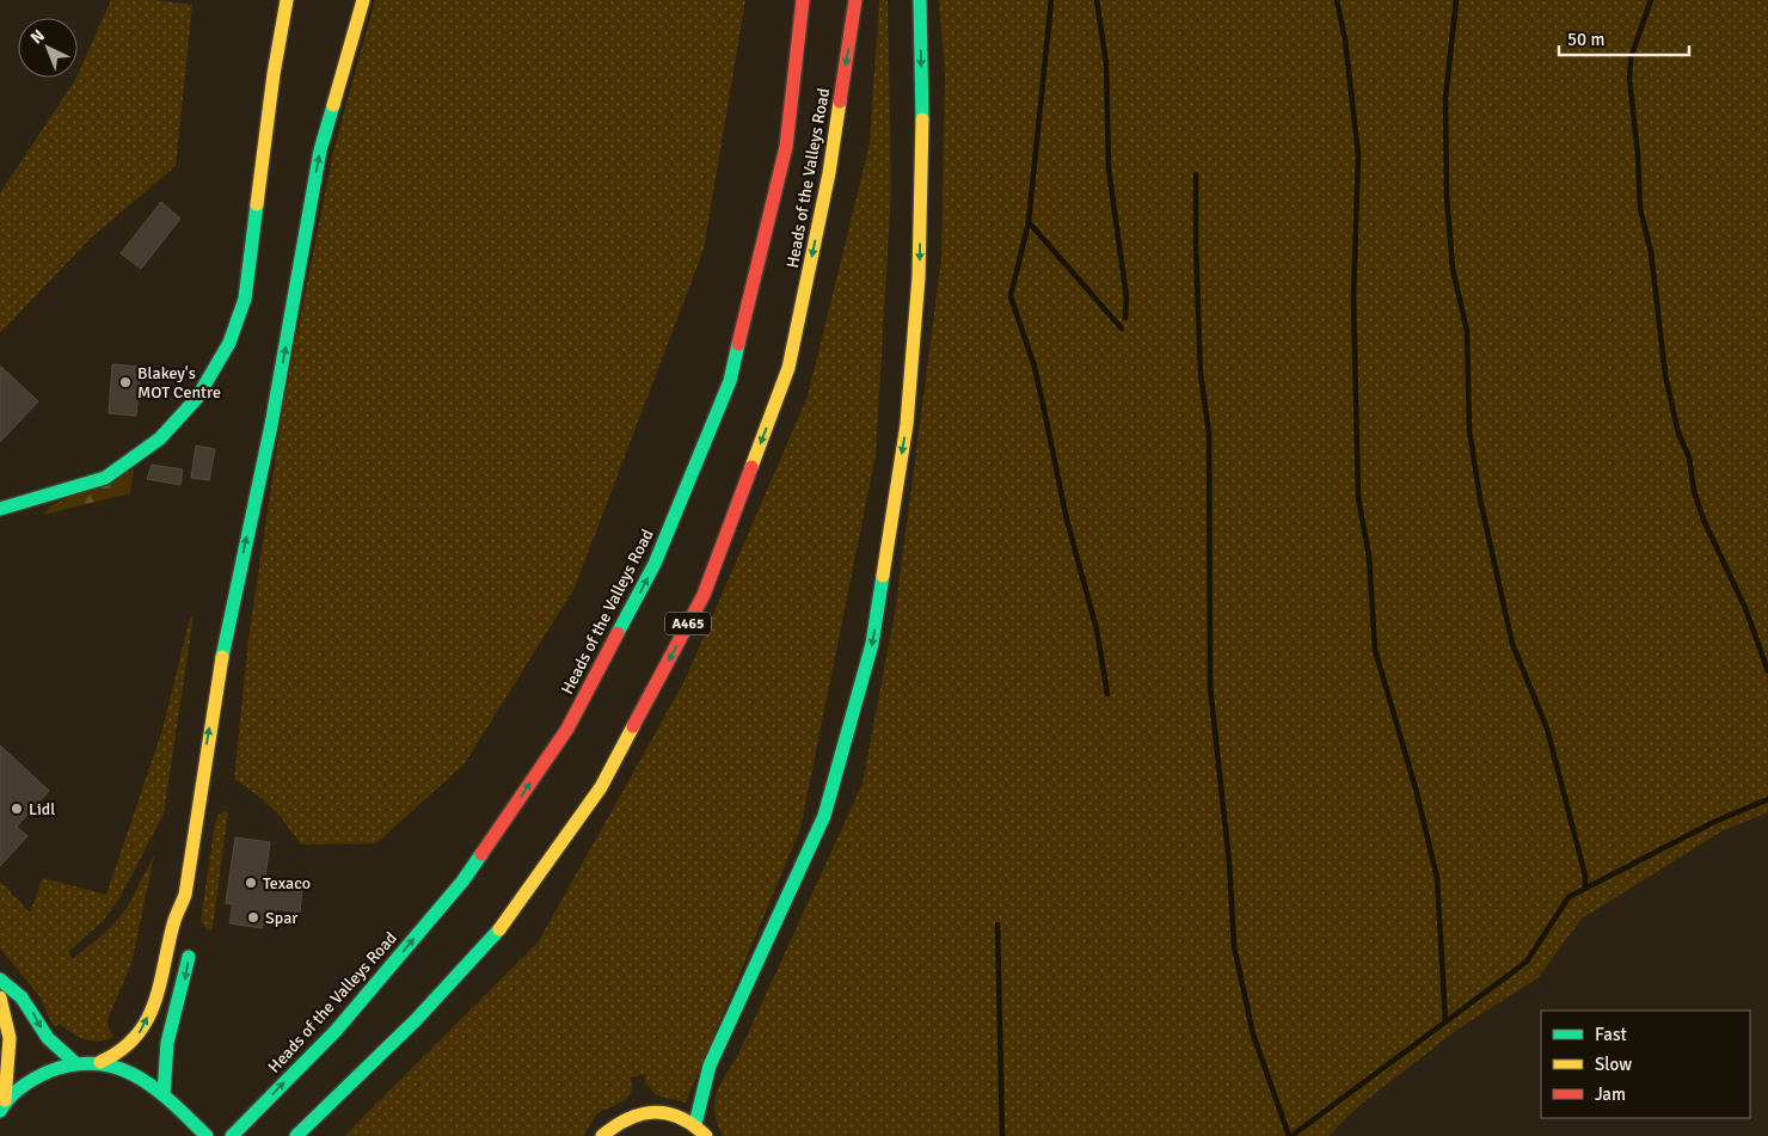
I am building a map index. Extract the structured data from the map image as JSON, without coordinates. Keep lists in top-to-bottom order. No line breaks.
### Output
{"streets":{"main road":["Heads of the Valleys Road","A465"]},"places":["Blakey's MOT Centre","Lidl","Texaco","Spar"],"legend":["Fast","Slow","Jam"],"scale_bar":"50 m","north":"top left"}
